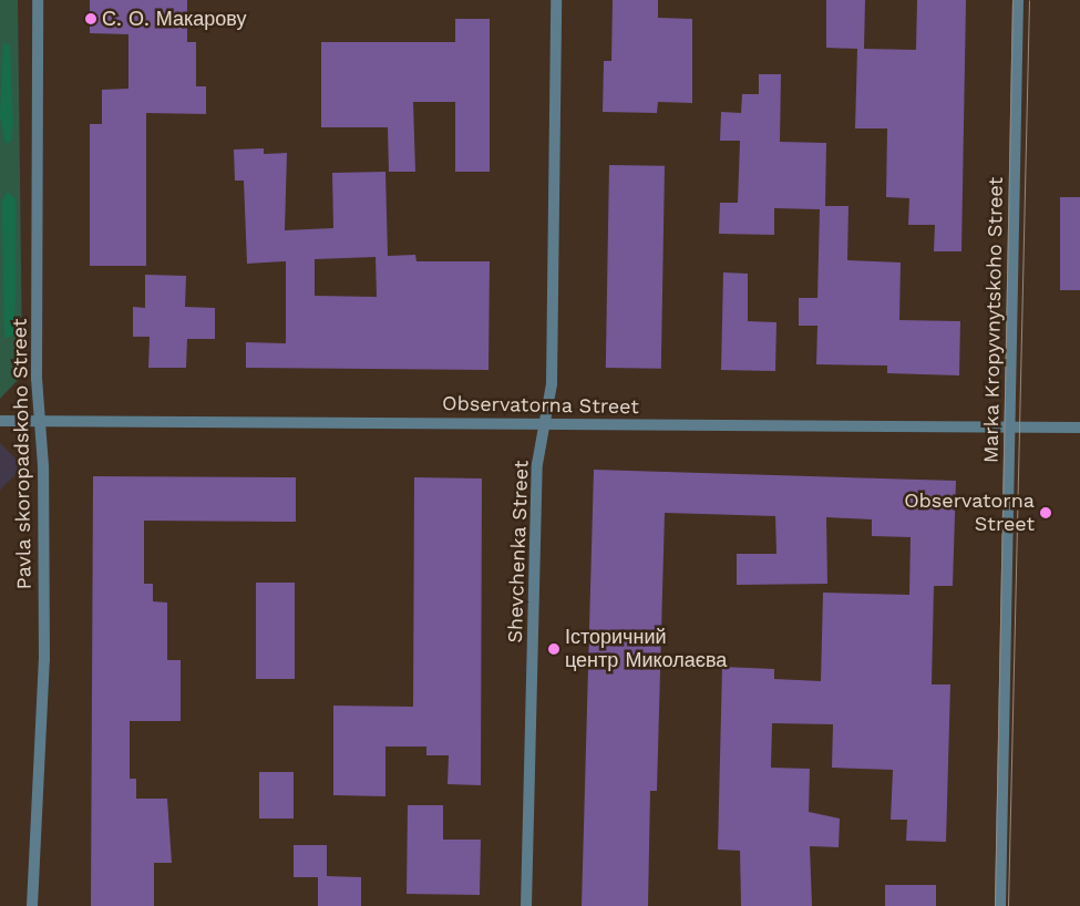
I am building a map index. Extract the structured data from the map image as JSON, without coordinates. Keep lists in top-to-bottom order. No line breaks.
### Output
{"streets":{"street":["Marka Kropyvnytskoho Street","Observatorna Street","Pavla skoropadskoho Street","Shevchenka Street"]},"crossings":[["Marka Kropyvnytskoho Street","Observatorna Street"],["Observatorna Street","Pavla skoropadskoho Street"],["Observatorna Street","Shevchenka Street"]],"places":["С. О. Макарову","Observatorna Street","Історичний центр Миколаєва"]}
